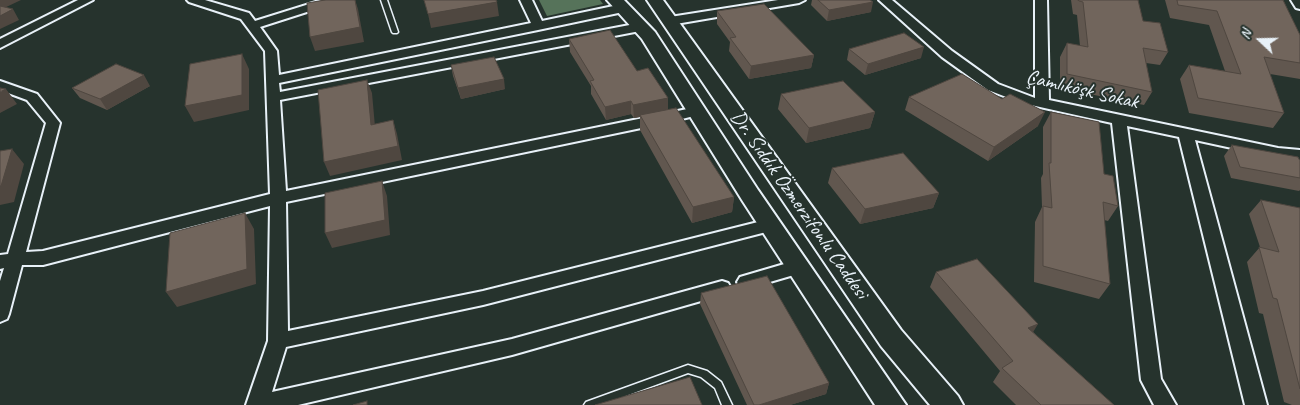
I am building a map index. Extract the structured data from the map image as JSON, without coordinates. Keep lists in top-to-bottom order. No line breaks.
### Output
{"streets":{"main road":["Dr. Sıddık Özmerzifonlu Caddesi"],"street":["Çamlıköşk Sokak"]},"north":"left"}
